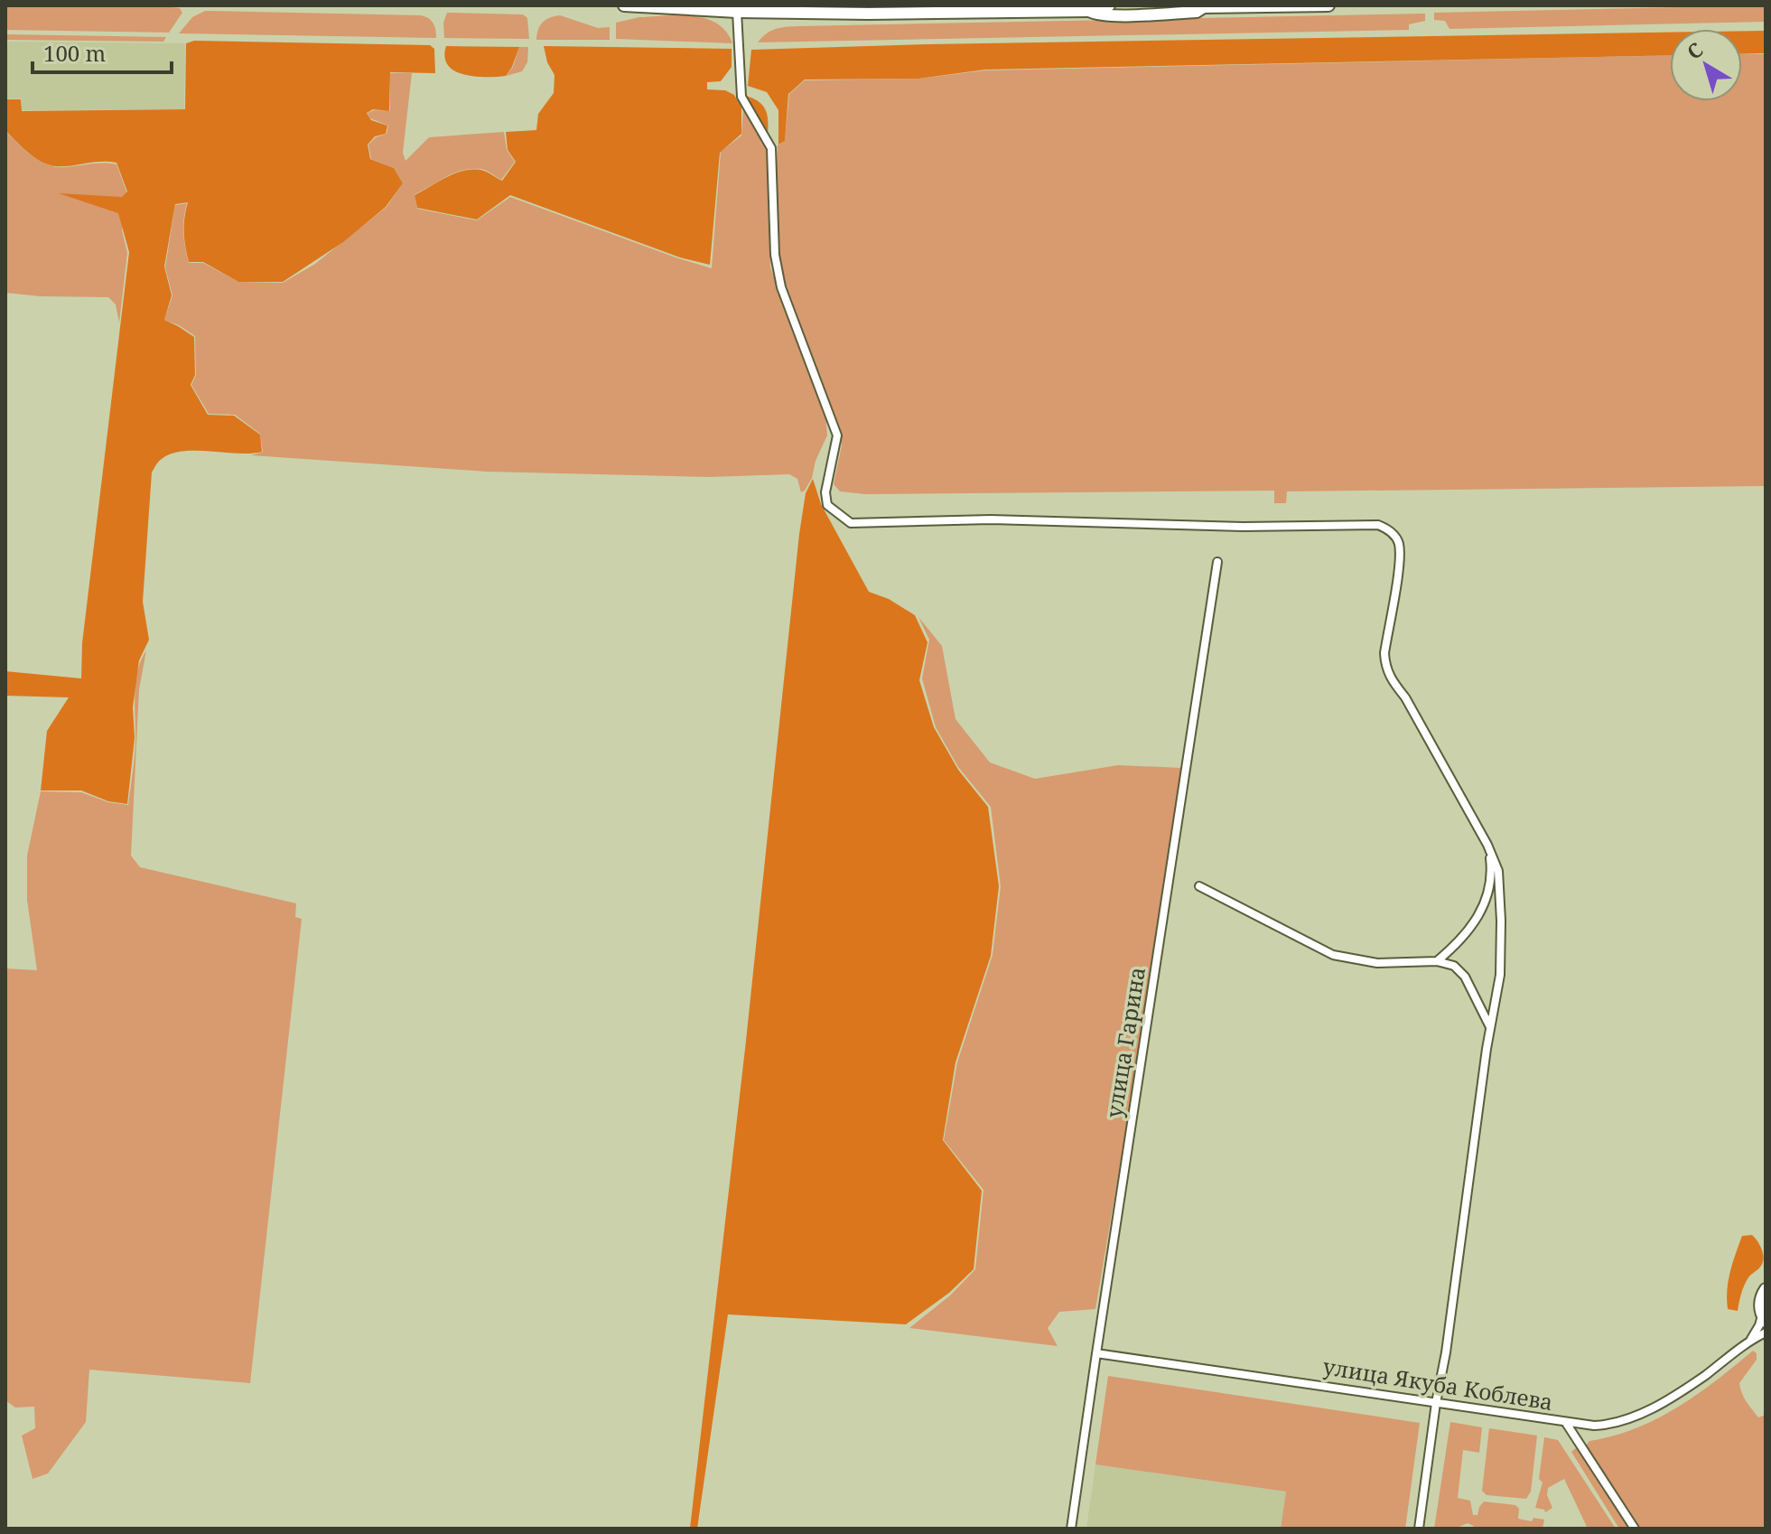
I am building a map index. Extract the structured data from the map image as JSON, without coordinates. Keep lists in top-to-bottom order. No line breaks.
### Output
{"streets":{"street":["улица Гарина","улица Якуба Коблева"]},"crossings":[["улица Гарина","улица Якуба Коблева"]],"scale_bar":"100 m","north":"top left"}
